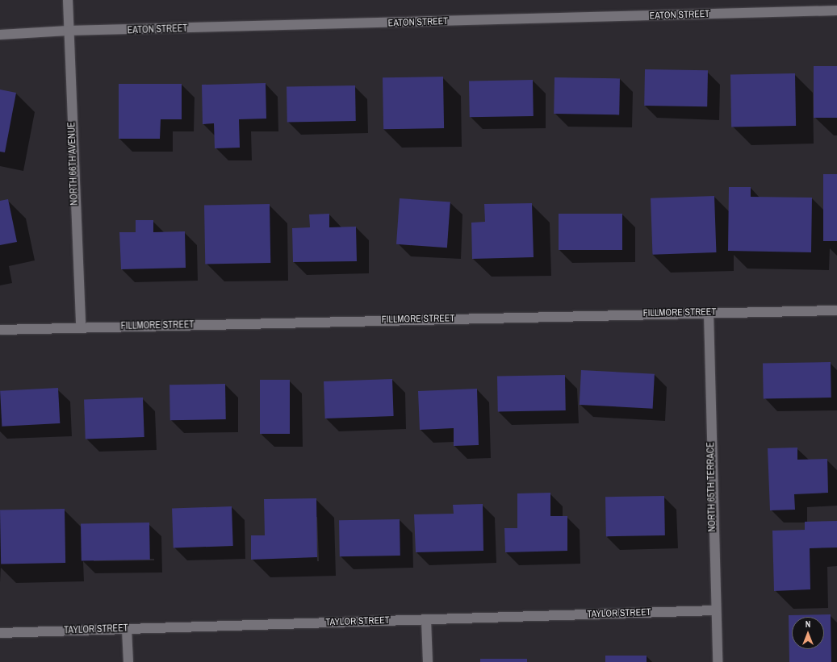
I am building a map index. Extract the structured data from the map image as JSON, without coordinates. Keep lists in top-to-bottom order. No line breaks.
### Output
{"streets":{"street":["EATON STREET","NORTH 66TH AVENUE","FILLMORE STREET","NORTH 65TH TERRACE","TAYLOR STREET"]},"crossings":[["EATON STREET","NORTH 66TH AVENUE"],["NORTH 66TH AVENUE","FILLMORE STREET"],["FILLMORE STREET","NORTH 65TH TERRACE"],["NORTH 65TH TERRACE","TAYLOR STREET"]],"north":"top"}
